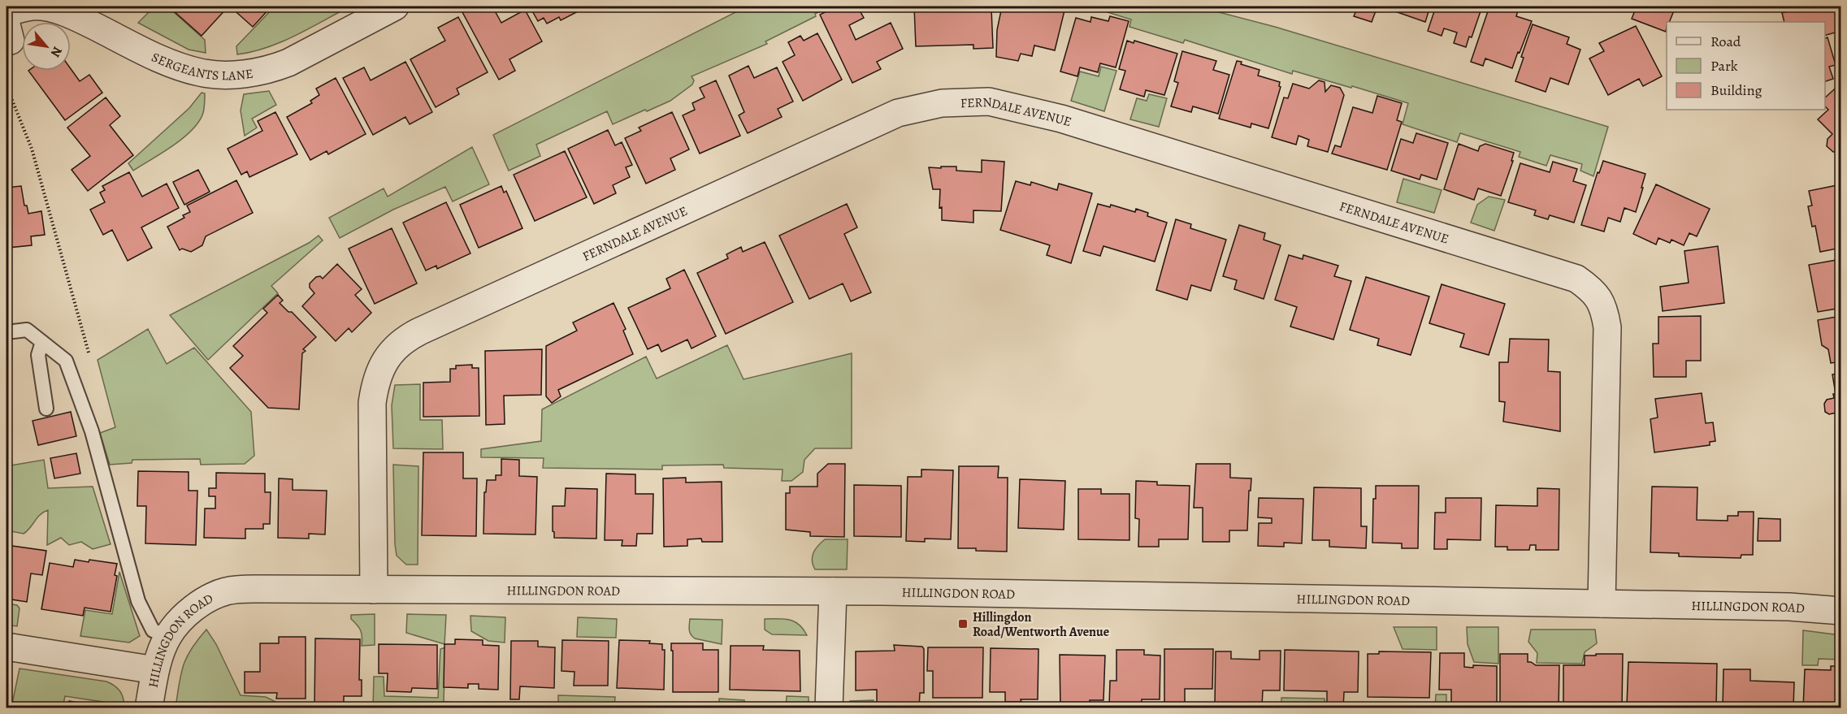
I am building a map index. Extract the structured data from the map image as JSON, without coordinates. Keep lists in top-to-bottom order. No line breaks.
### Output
{"streets":{"street":["SERGEANTS LANE","FERNDALE AVENUE","HILLINGDON ROAD"]},"crossings":[["FERNDALE AVENUE","HILLINGDON ROAD"]],"places":{"transit":["Hillingdon Road/Wentworth Avenue"]},"legend":["Road","Park","Building"],"north":"bottom right"}
